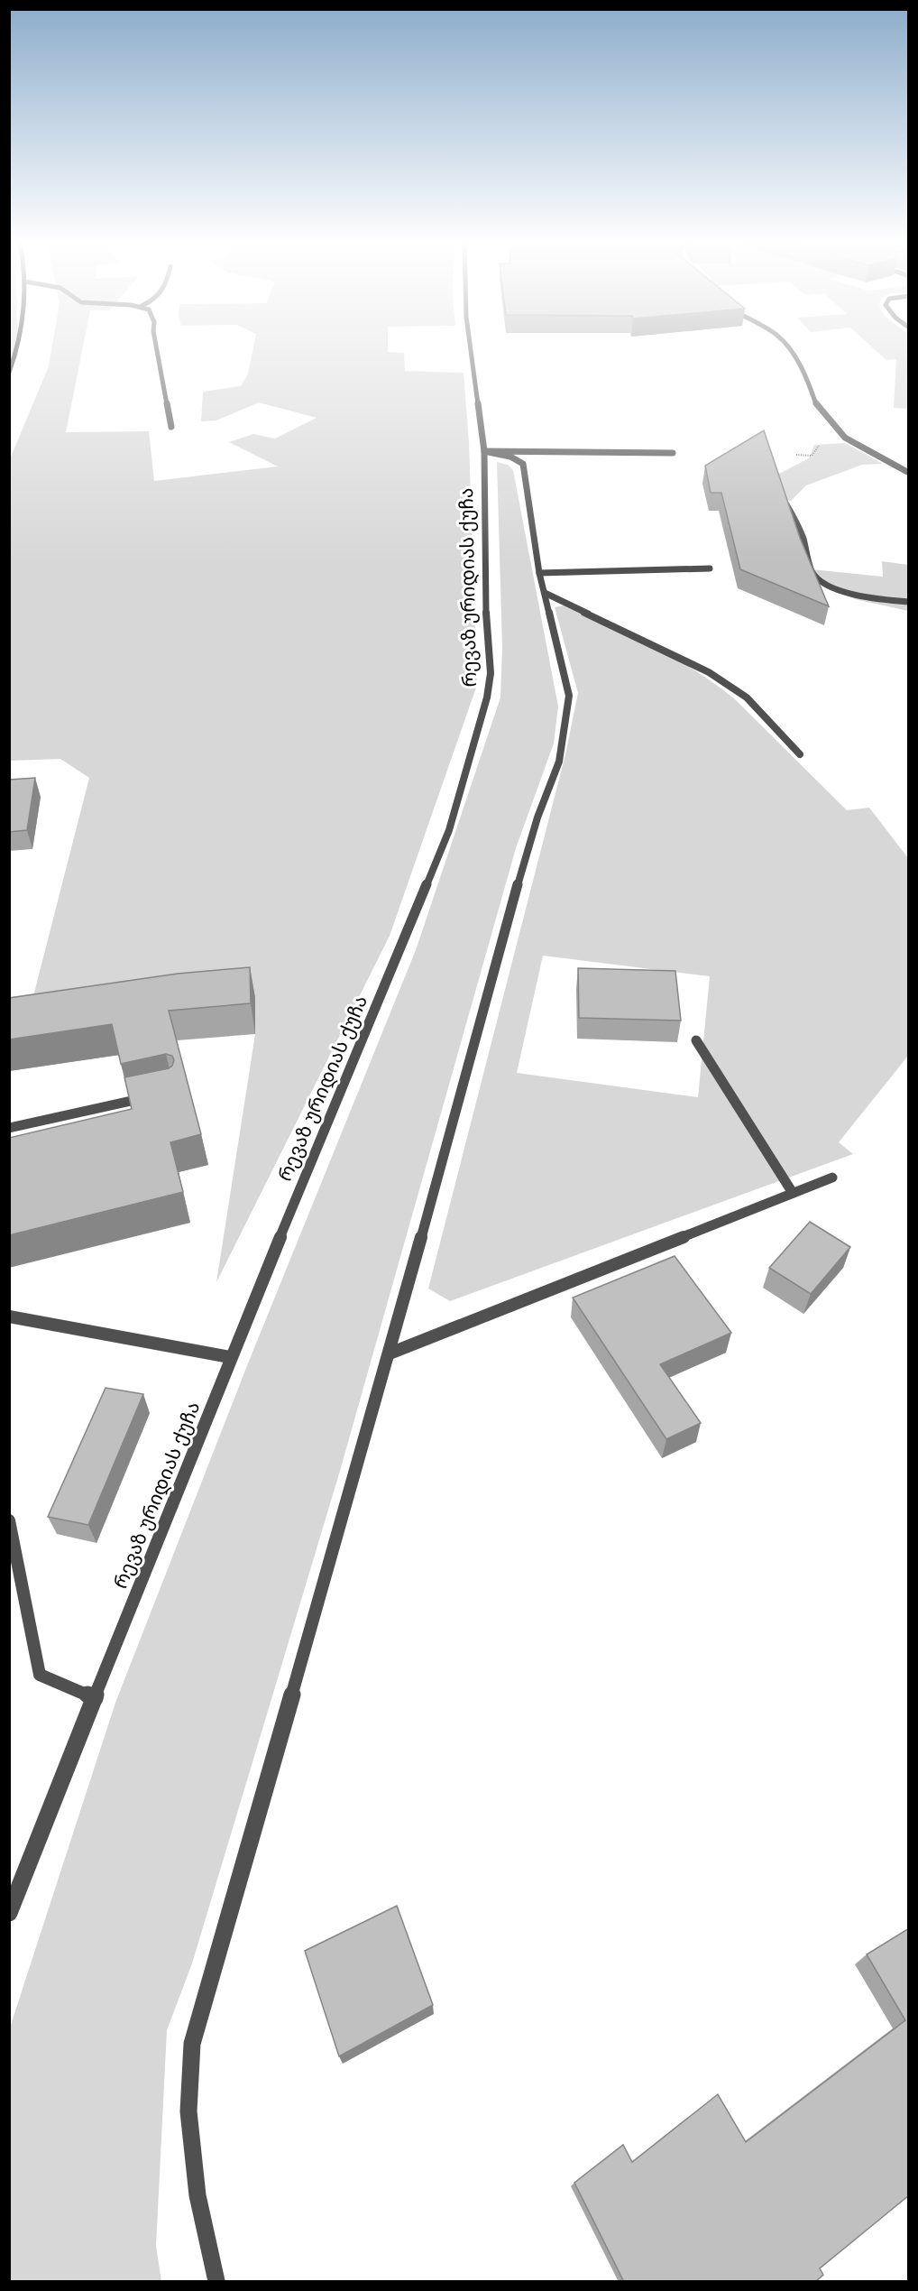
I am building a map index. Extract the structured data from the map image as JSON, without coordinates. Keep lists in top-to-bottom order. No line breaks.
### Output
{"streets":{"street":["რევაზ ურიდიას ქუჩა"]}}
